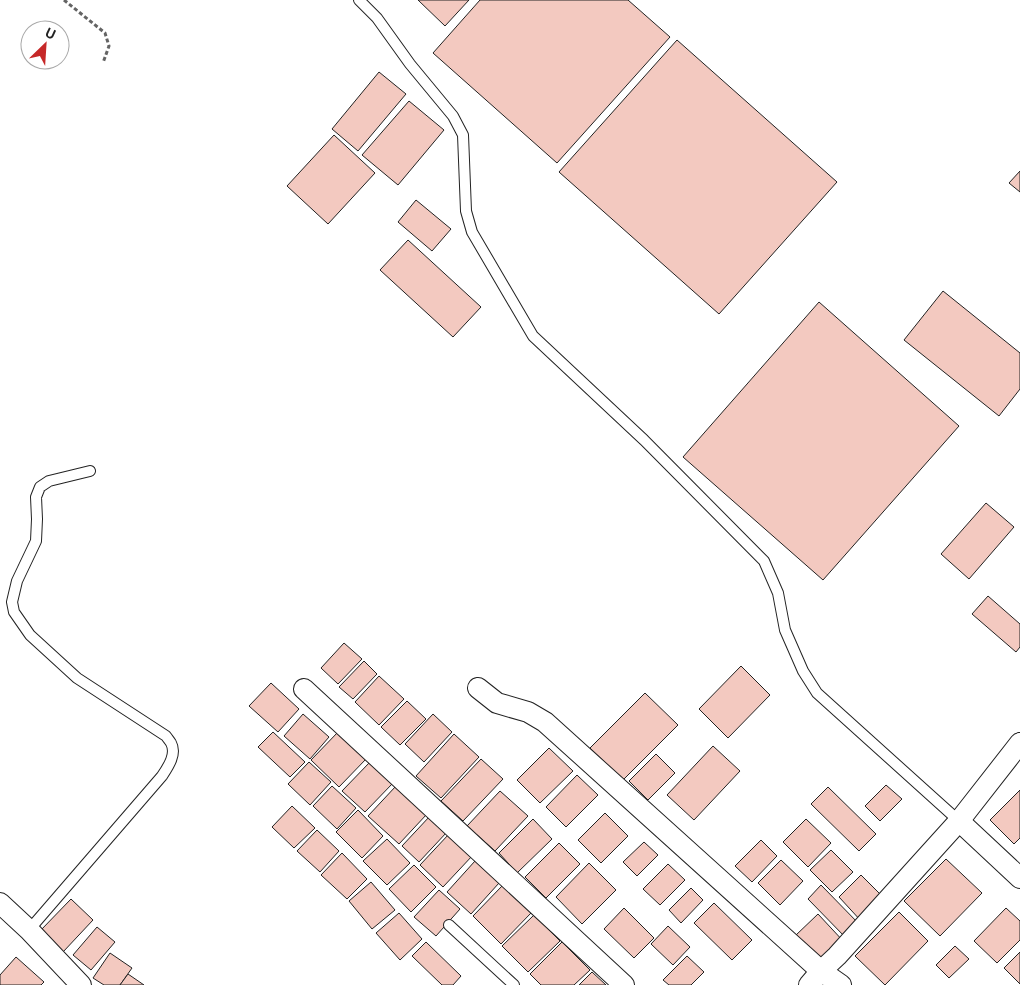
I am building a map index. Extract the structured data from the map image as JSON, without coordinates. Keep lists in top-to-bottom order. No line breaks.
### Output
{"north":"top right"}
